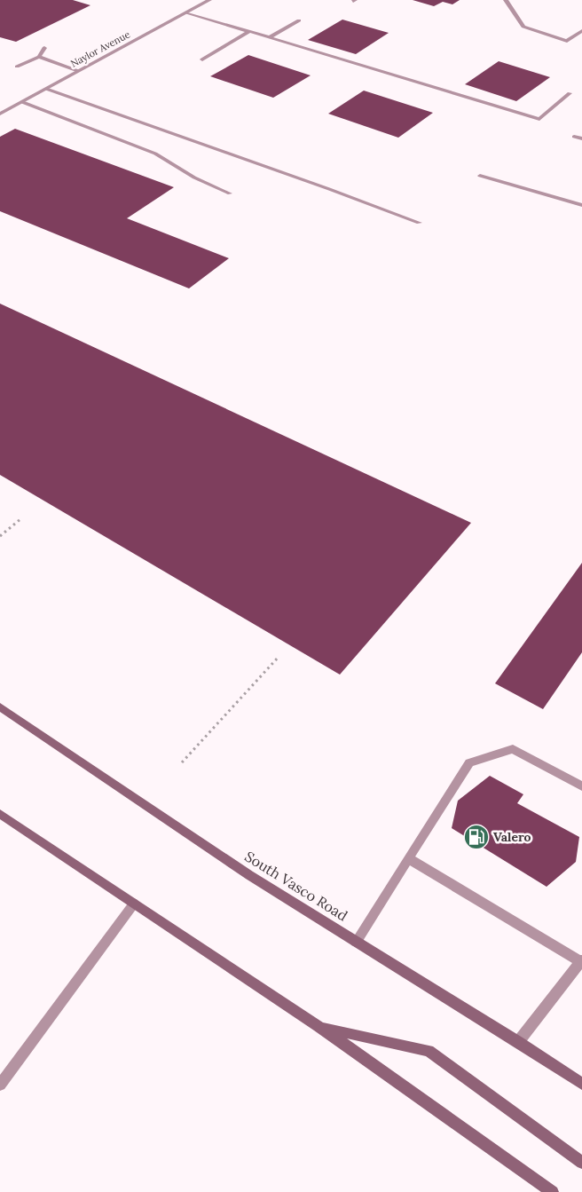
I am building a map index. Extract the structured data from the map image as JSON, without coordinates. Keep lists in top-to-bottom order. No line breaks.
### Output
{"streets":{"main road":["South Vasco Road"],"street":["Naylor Avenue"]},"places":{"fuel station":["Valero"]}}
